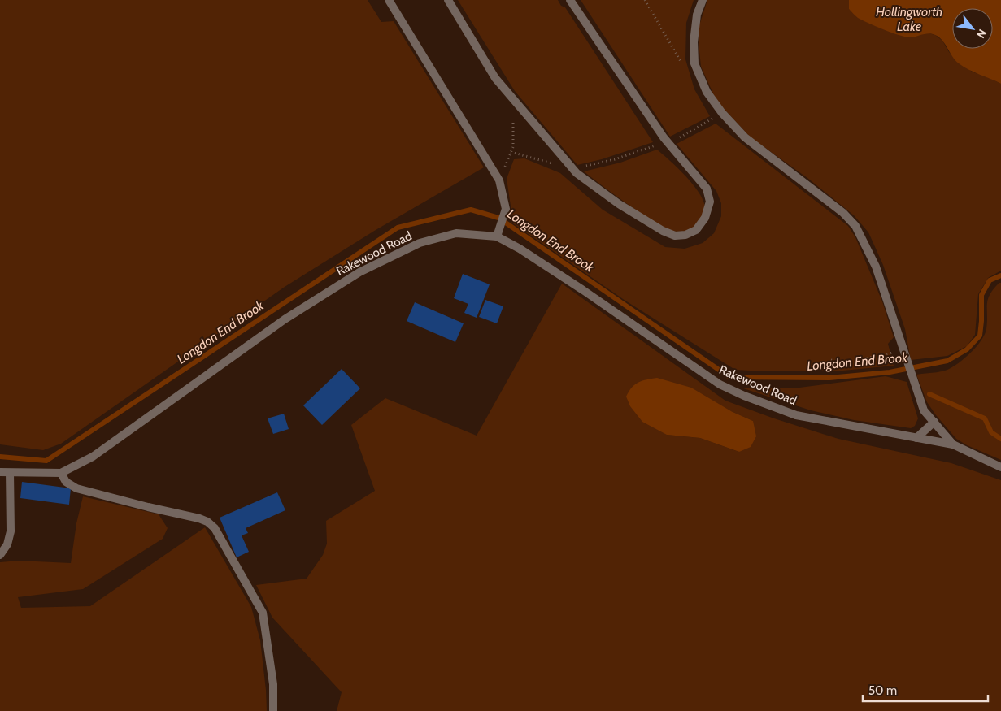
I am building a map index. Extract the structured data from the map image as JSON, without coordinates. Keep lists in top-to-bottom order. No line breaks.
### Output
{"streets":{"street":["Rakewood Road"]},"water":["Hollingworth Lake","Longdon End Brook"],"scale_bar":"50 m","north":"bottom right"}
